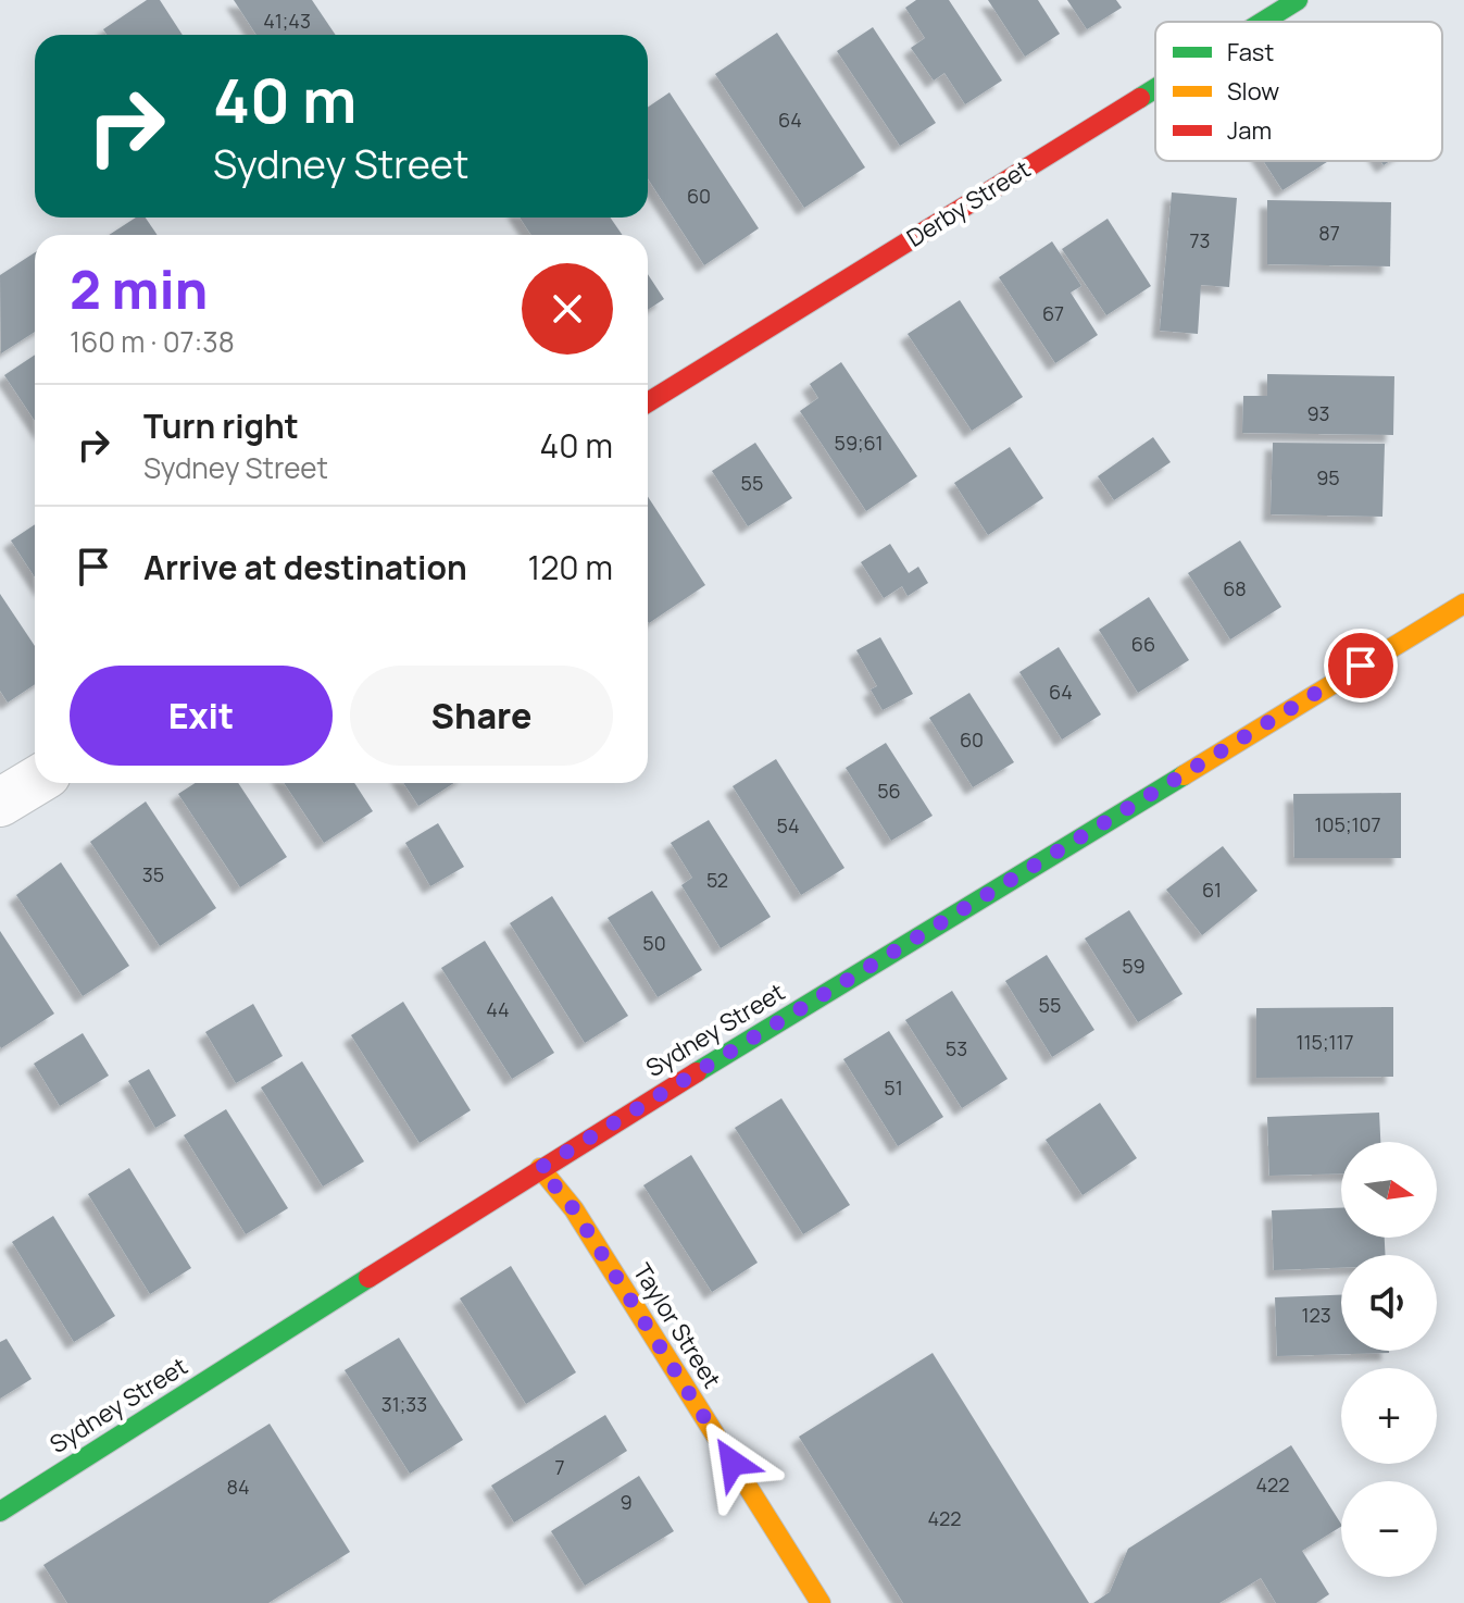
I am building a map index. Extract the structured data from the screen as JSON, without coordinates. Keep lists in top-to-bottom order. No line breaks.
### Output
{"streets":{"street":["Derby Street","Sydney Street","Taylor Street"]},"crossings":[["Sydney Street","Taylor Street"]],"house_numbers":["41;43","64","60","87","73","67","93","59;61","95","55","68","66","64","60","56","105;107","54","35","52","61","50","59","55","44","115;117","53","51","123","31;33","7","422","84","9","422"],"legend":["Fast","Slow","Jam"],"north":"right","page":{"turn":["40 m","Sydney Street"],"heading":["2 min","160 m · 07:38"],"list":[{"name":"Turn right","note":"Sydney Street","value":"40 m"},{"name":"Arrive at destination","value":"120 m"}],"buttons":["Exit","Share"],"map_buttons":["+","−"]}}
